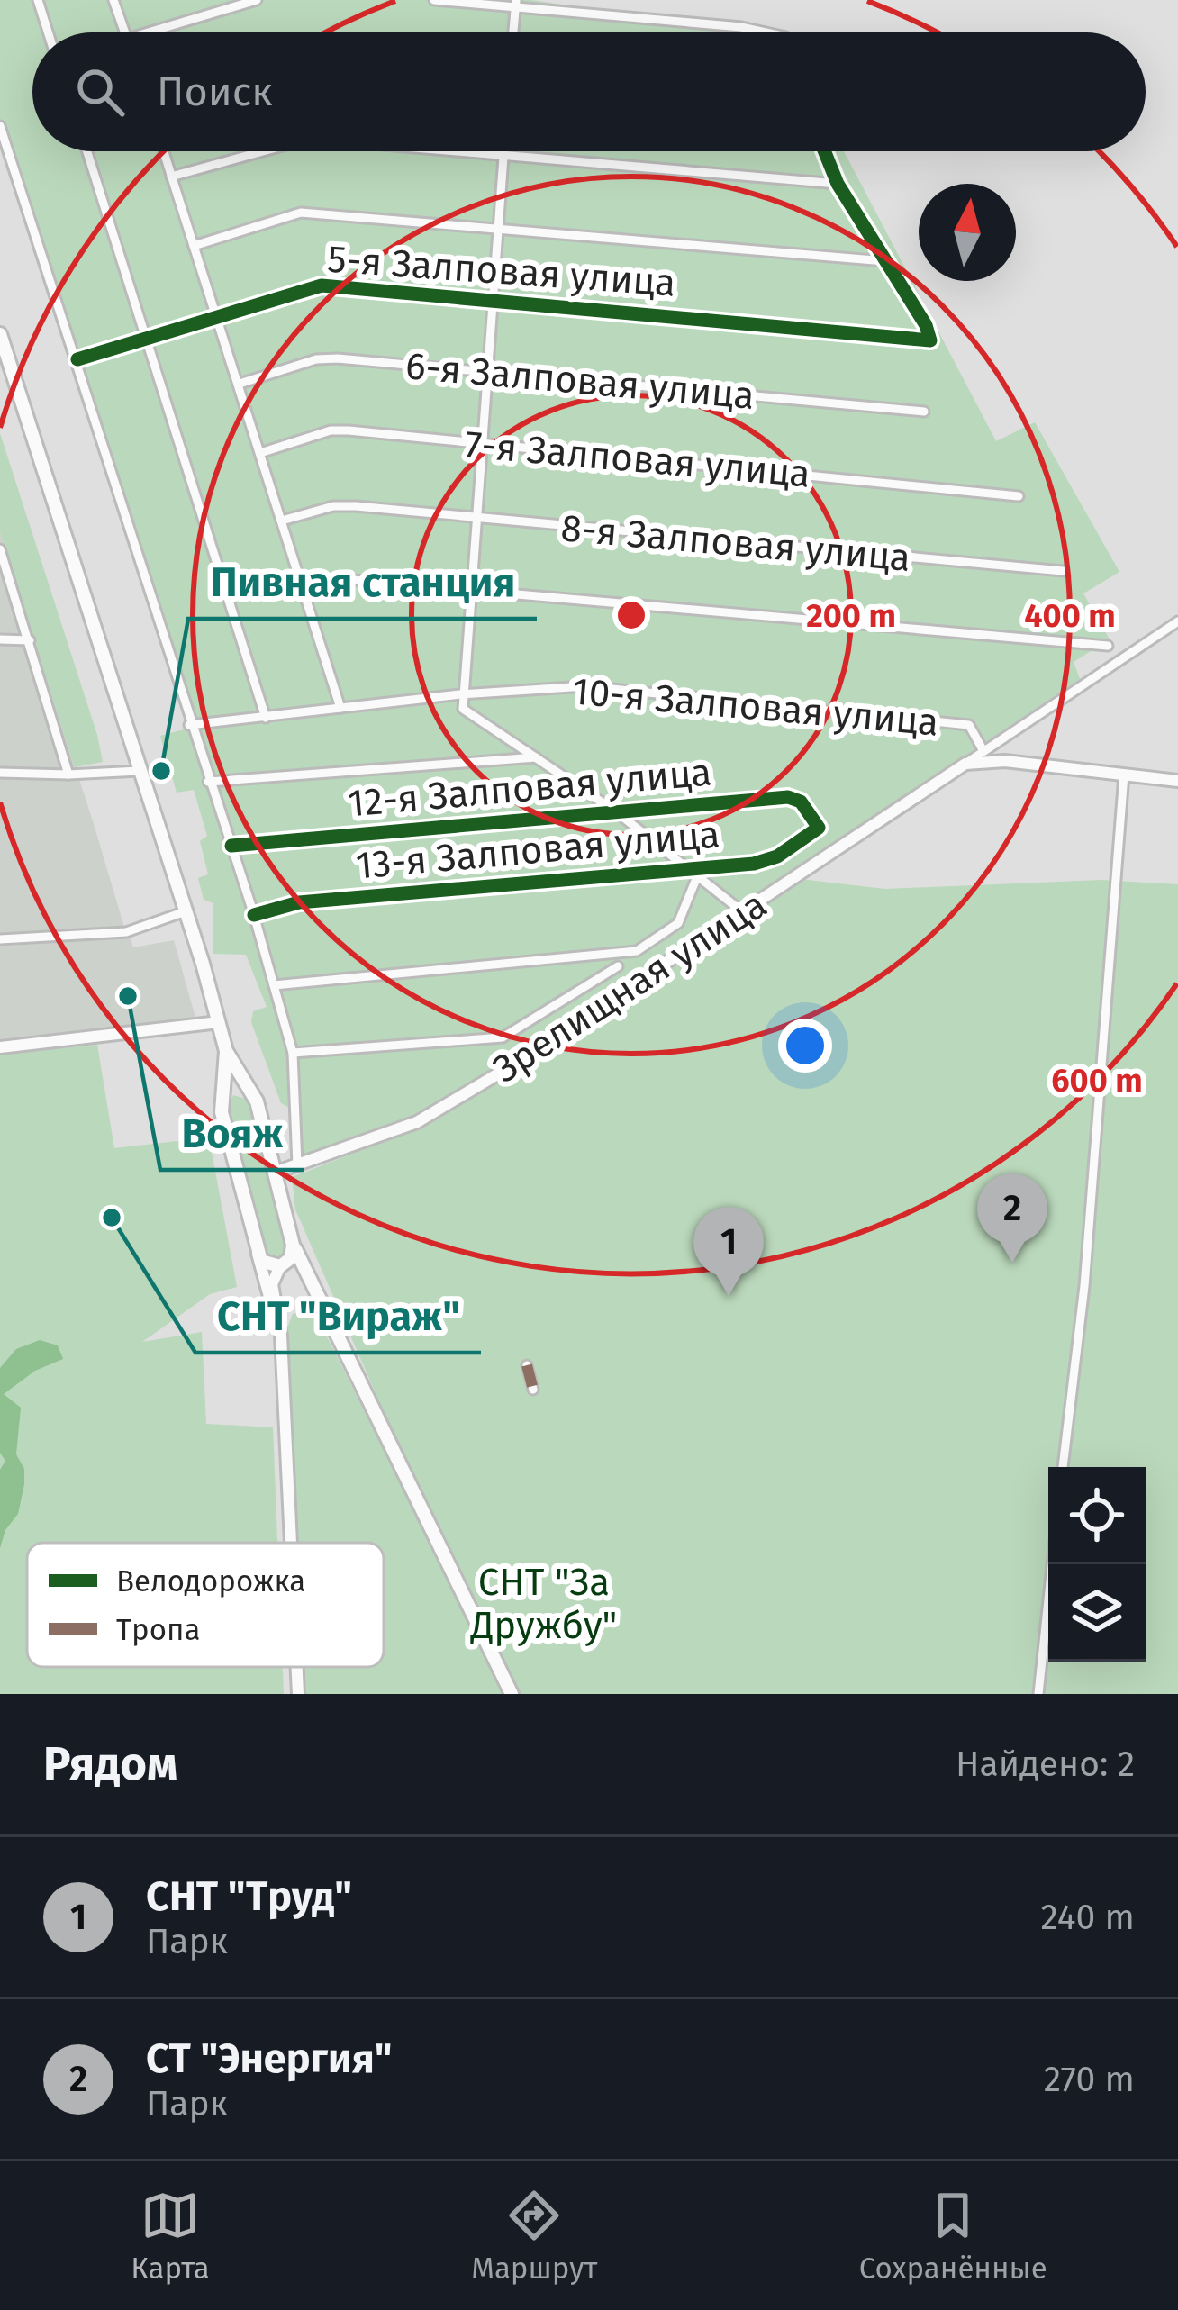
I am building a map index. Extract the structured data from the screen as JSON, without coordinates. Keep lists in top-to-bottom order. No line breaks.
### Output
{"streets":{"street":["5-я Залповая улица","6-я Залповая улица","7-я Залповая улица","8-я Залповая улица","10-я Залповая улица","12-я Залповая улица","13-я Залповая улица","Зрелищная улица"]},"crossings":[["10-я Залповая улица","Зрелищная улица"],["12-я Залповая улица","13-я Залповая улица"]],"parks":["СНТ \"За Дружбу\""],"places":["Пивная станция","Вояж","СНТ \"Вираж\""],"legend":["Велодорожка","Тропа"],"north":"top","page":{"search":"Поиск","pins":["2","1"],"heading":["Рядом","Найдено: 2"],"list":[{"mark":"1","name":"СНТ \"Труд\"","note":"Парк","value":"240 m"},{"mark":"2","name":"СТ \"Энергия\"","note":"Парк","value":"270 m"}],"nav":["Карта","Маршрут","Сохранённые"]},"rings":["200 m","400 m","600 m"]}
